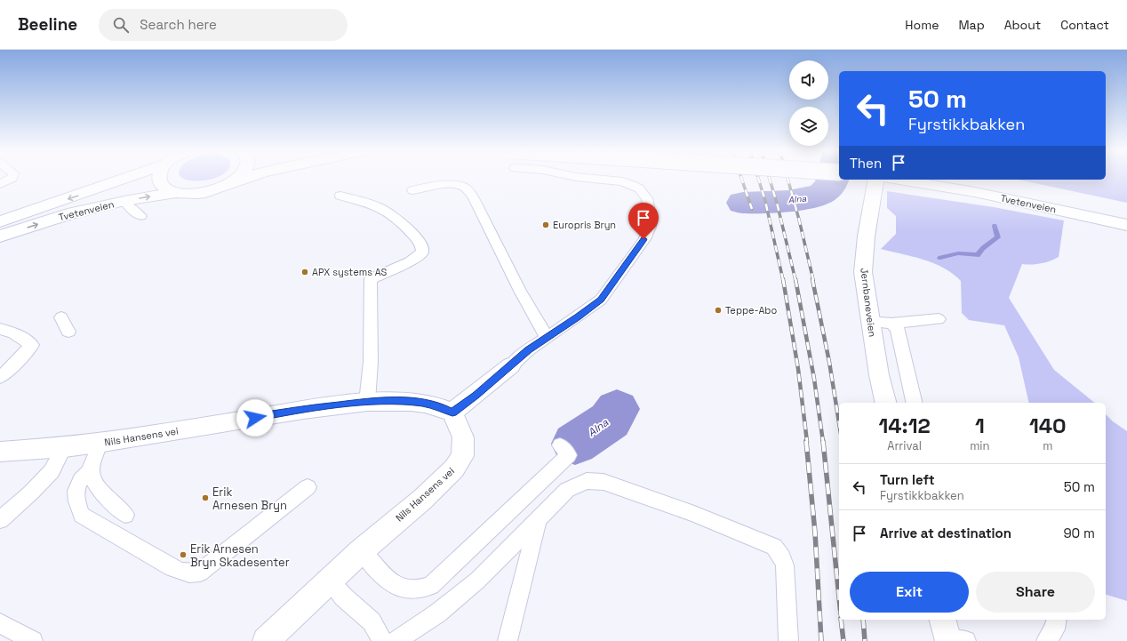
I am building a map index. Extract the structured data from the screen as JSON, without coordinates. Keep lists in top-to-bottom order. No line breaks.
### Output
{"streets":{"main road":["Tvetenveien","Jernbaneveien","Nils Hansens vei"]},"water":["Alna"],"places":["Europris Bryn","APX systems AS","Teppe-Abo","Erik Arnesen Bryn","Erik Arnesen Bryn Skadesenter"],"page":{"header":"Beeline","search":"Search here","nav":["Home","Map","About","Contact"],"turn":["50 m","Fyrstikkbakken"],"then":"Then","eta":["14:12","Arrival","1","min","140","m"],"list":[{"name":"Turn left","note":"Fyrstikkbakken","value":"50 m"},{"name":"Arrive at destination","value":"90 m"}],"buttons":["Exit","Share"]}}
